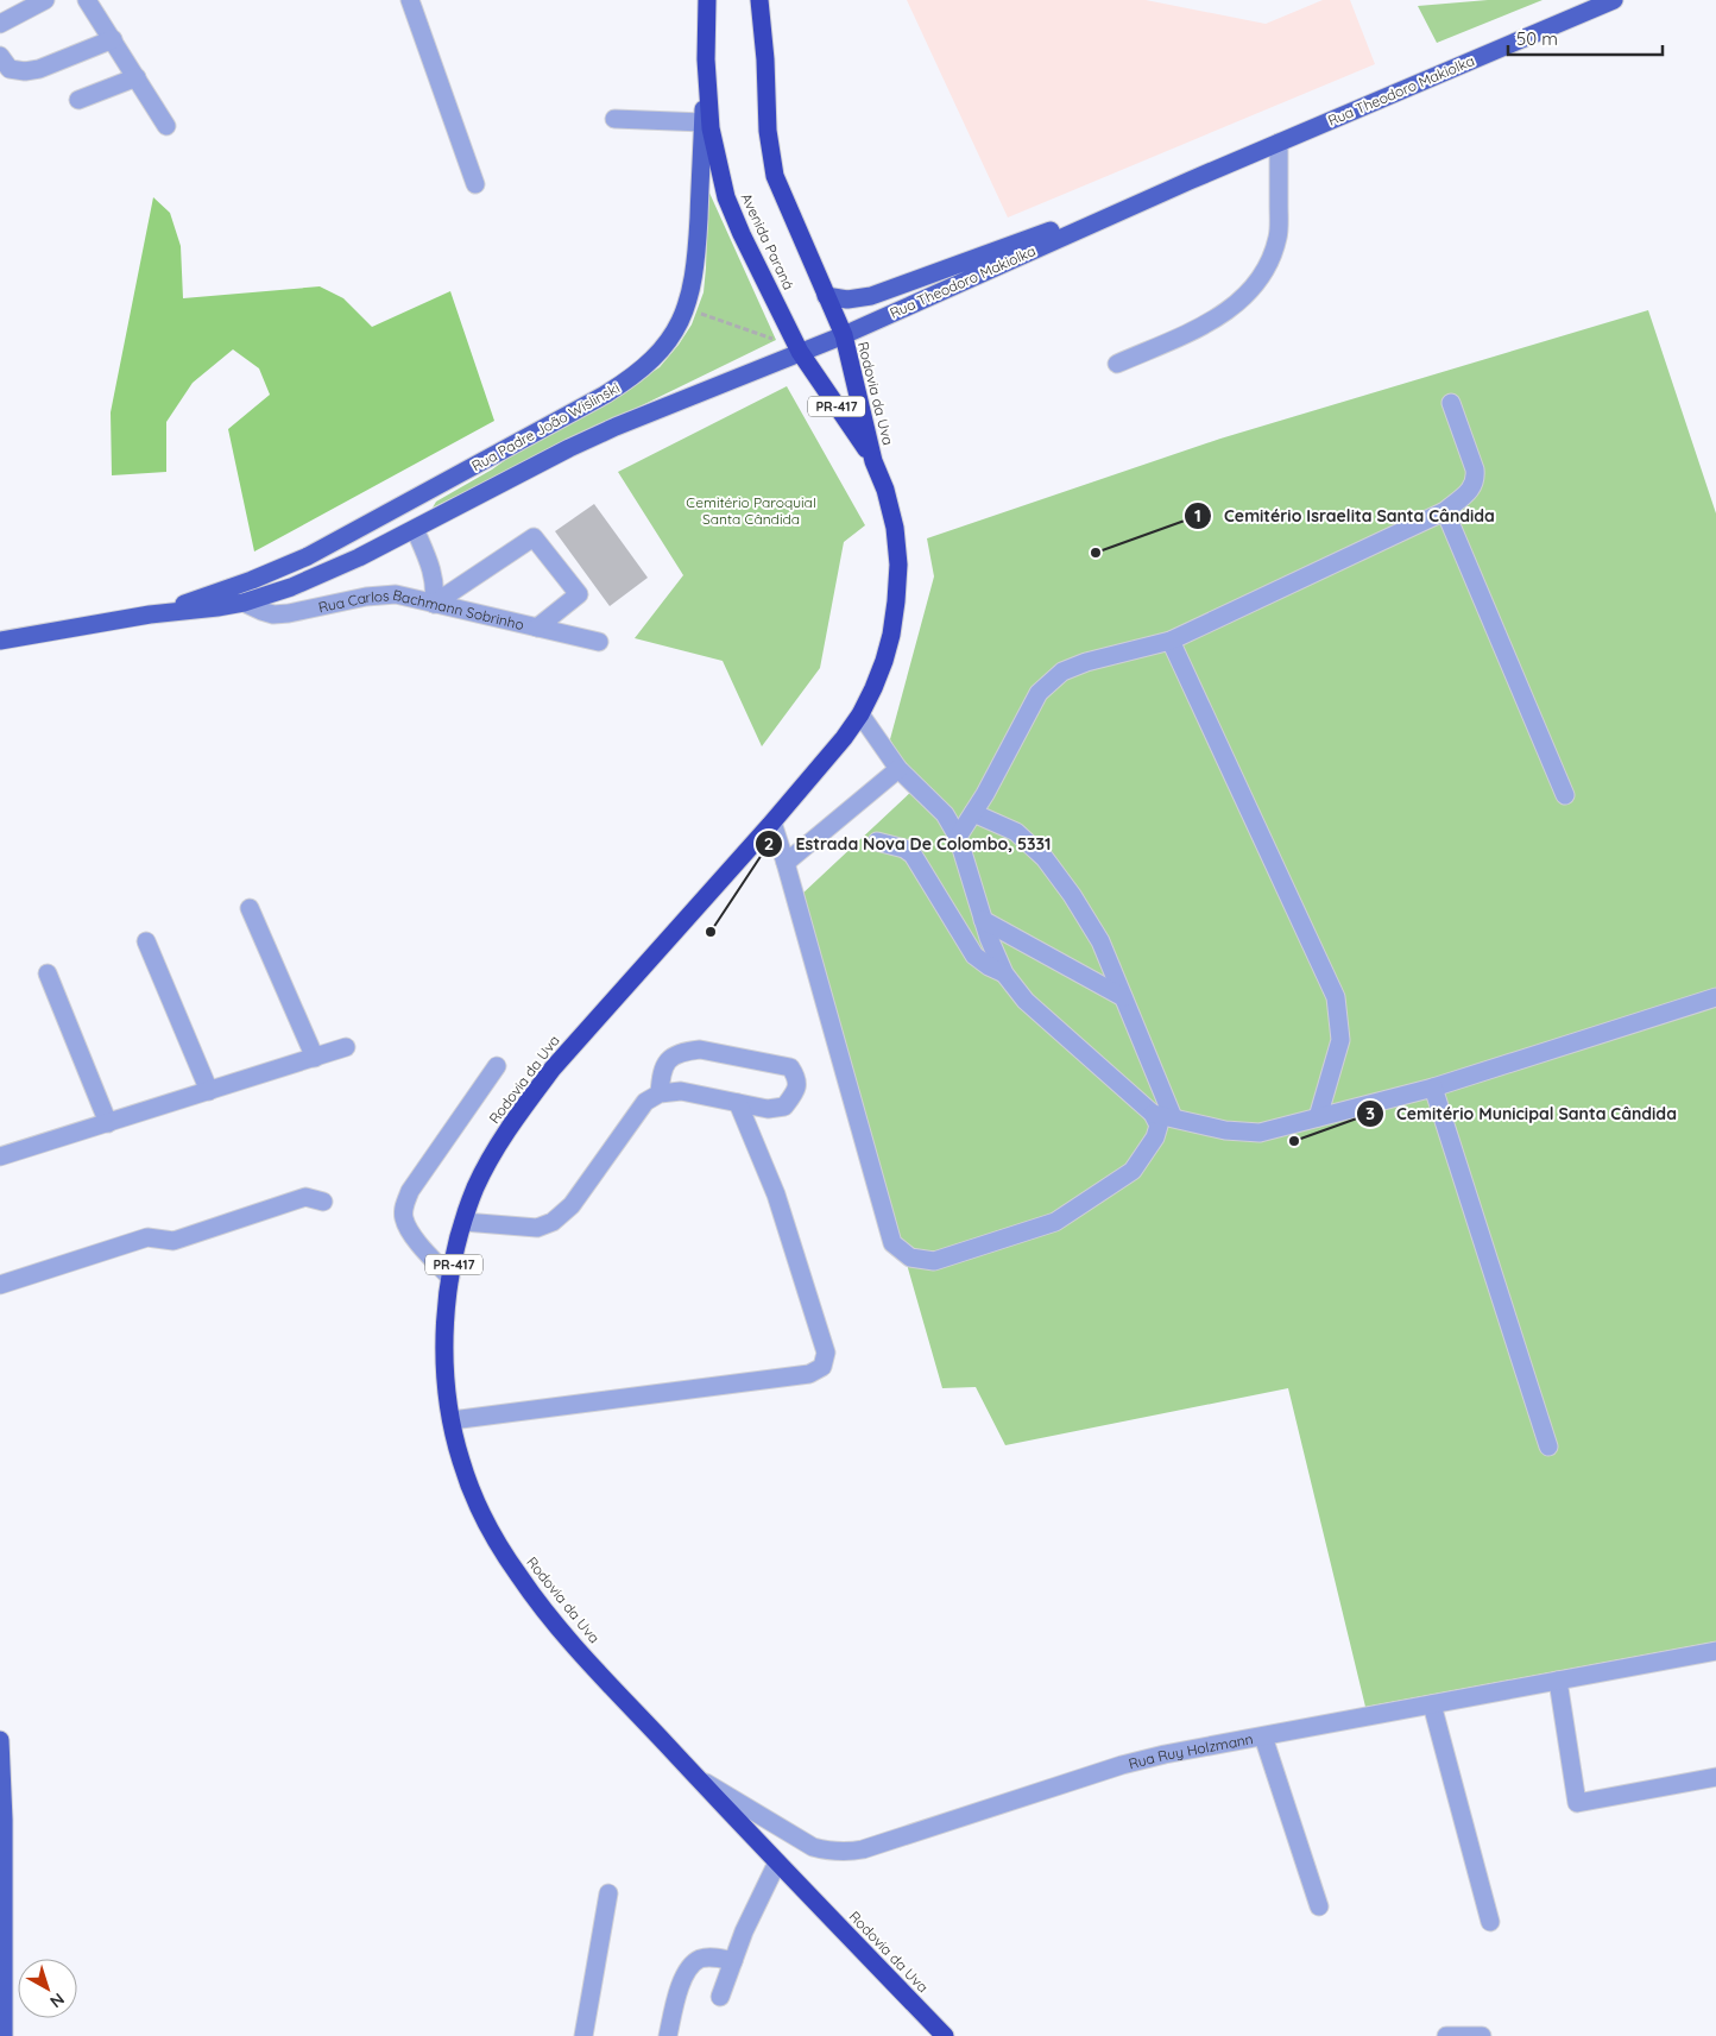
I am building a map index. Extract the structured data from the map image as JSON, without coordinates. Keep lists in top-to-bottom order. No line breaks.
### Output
{"streets":{"highway":["Avenida Paraná","Rodovia da Uva","PR-417"],"main road":["Rua Theodoro Makiolka","Rua Padre João Wislinski"],"street":["Rua Carlos Bachmann Sobrinho","Rua Ruy Holzmann"]},"crossings":[["Rua Theodoro Makiolka","Avenida Paraná"],["Rua Theodoro Makiolka","Rodovia da Uva"],["Rua Theodoro Makiolka","Rua Padre João Wislinski"],["Avenida Paraná","Rodovia da Uva"],["Avenida Paraná","Rua Padre João Wislinski"],["Rodovia da Uva","Rua Padre João Wislinski"],["Rodovia da Uva","Rua Ruy Holzmann"],["Rua Padre João Wislinski","Rua Carlos Bachmann Sobrinho"]],"parks":["Cemitério Paroquial Santa Cândida"],"places":["Cemitério Israelita Santa Cândida","Estrada Nova De Colombo, 5331","Cemitério Municipal Santa Cândida"],"scale_bar":"50 m","north":"bottom right"}
